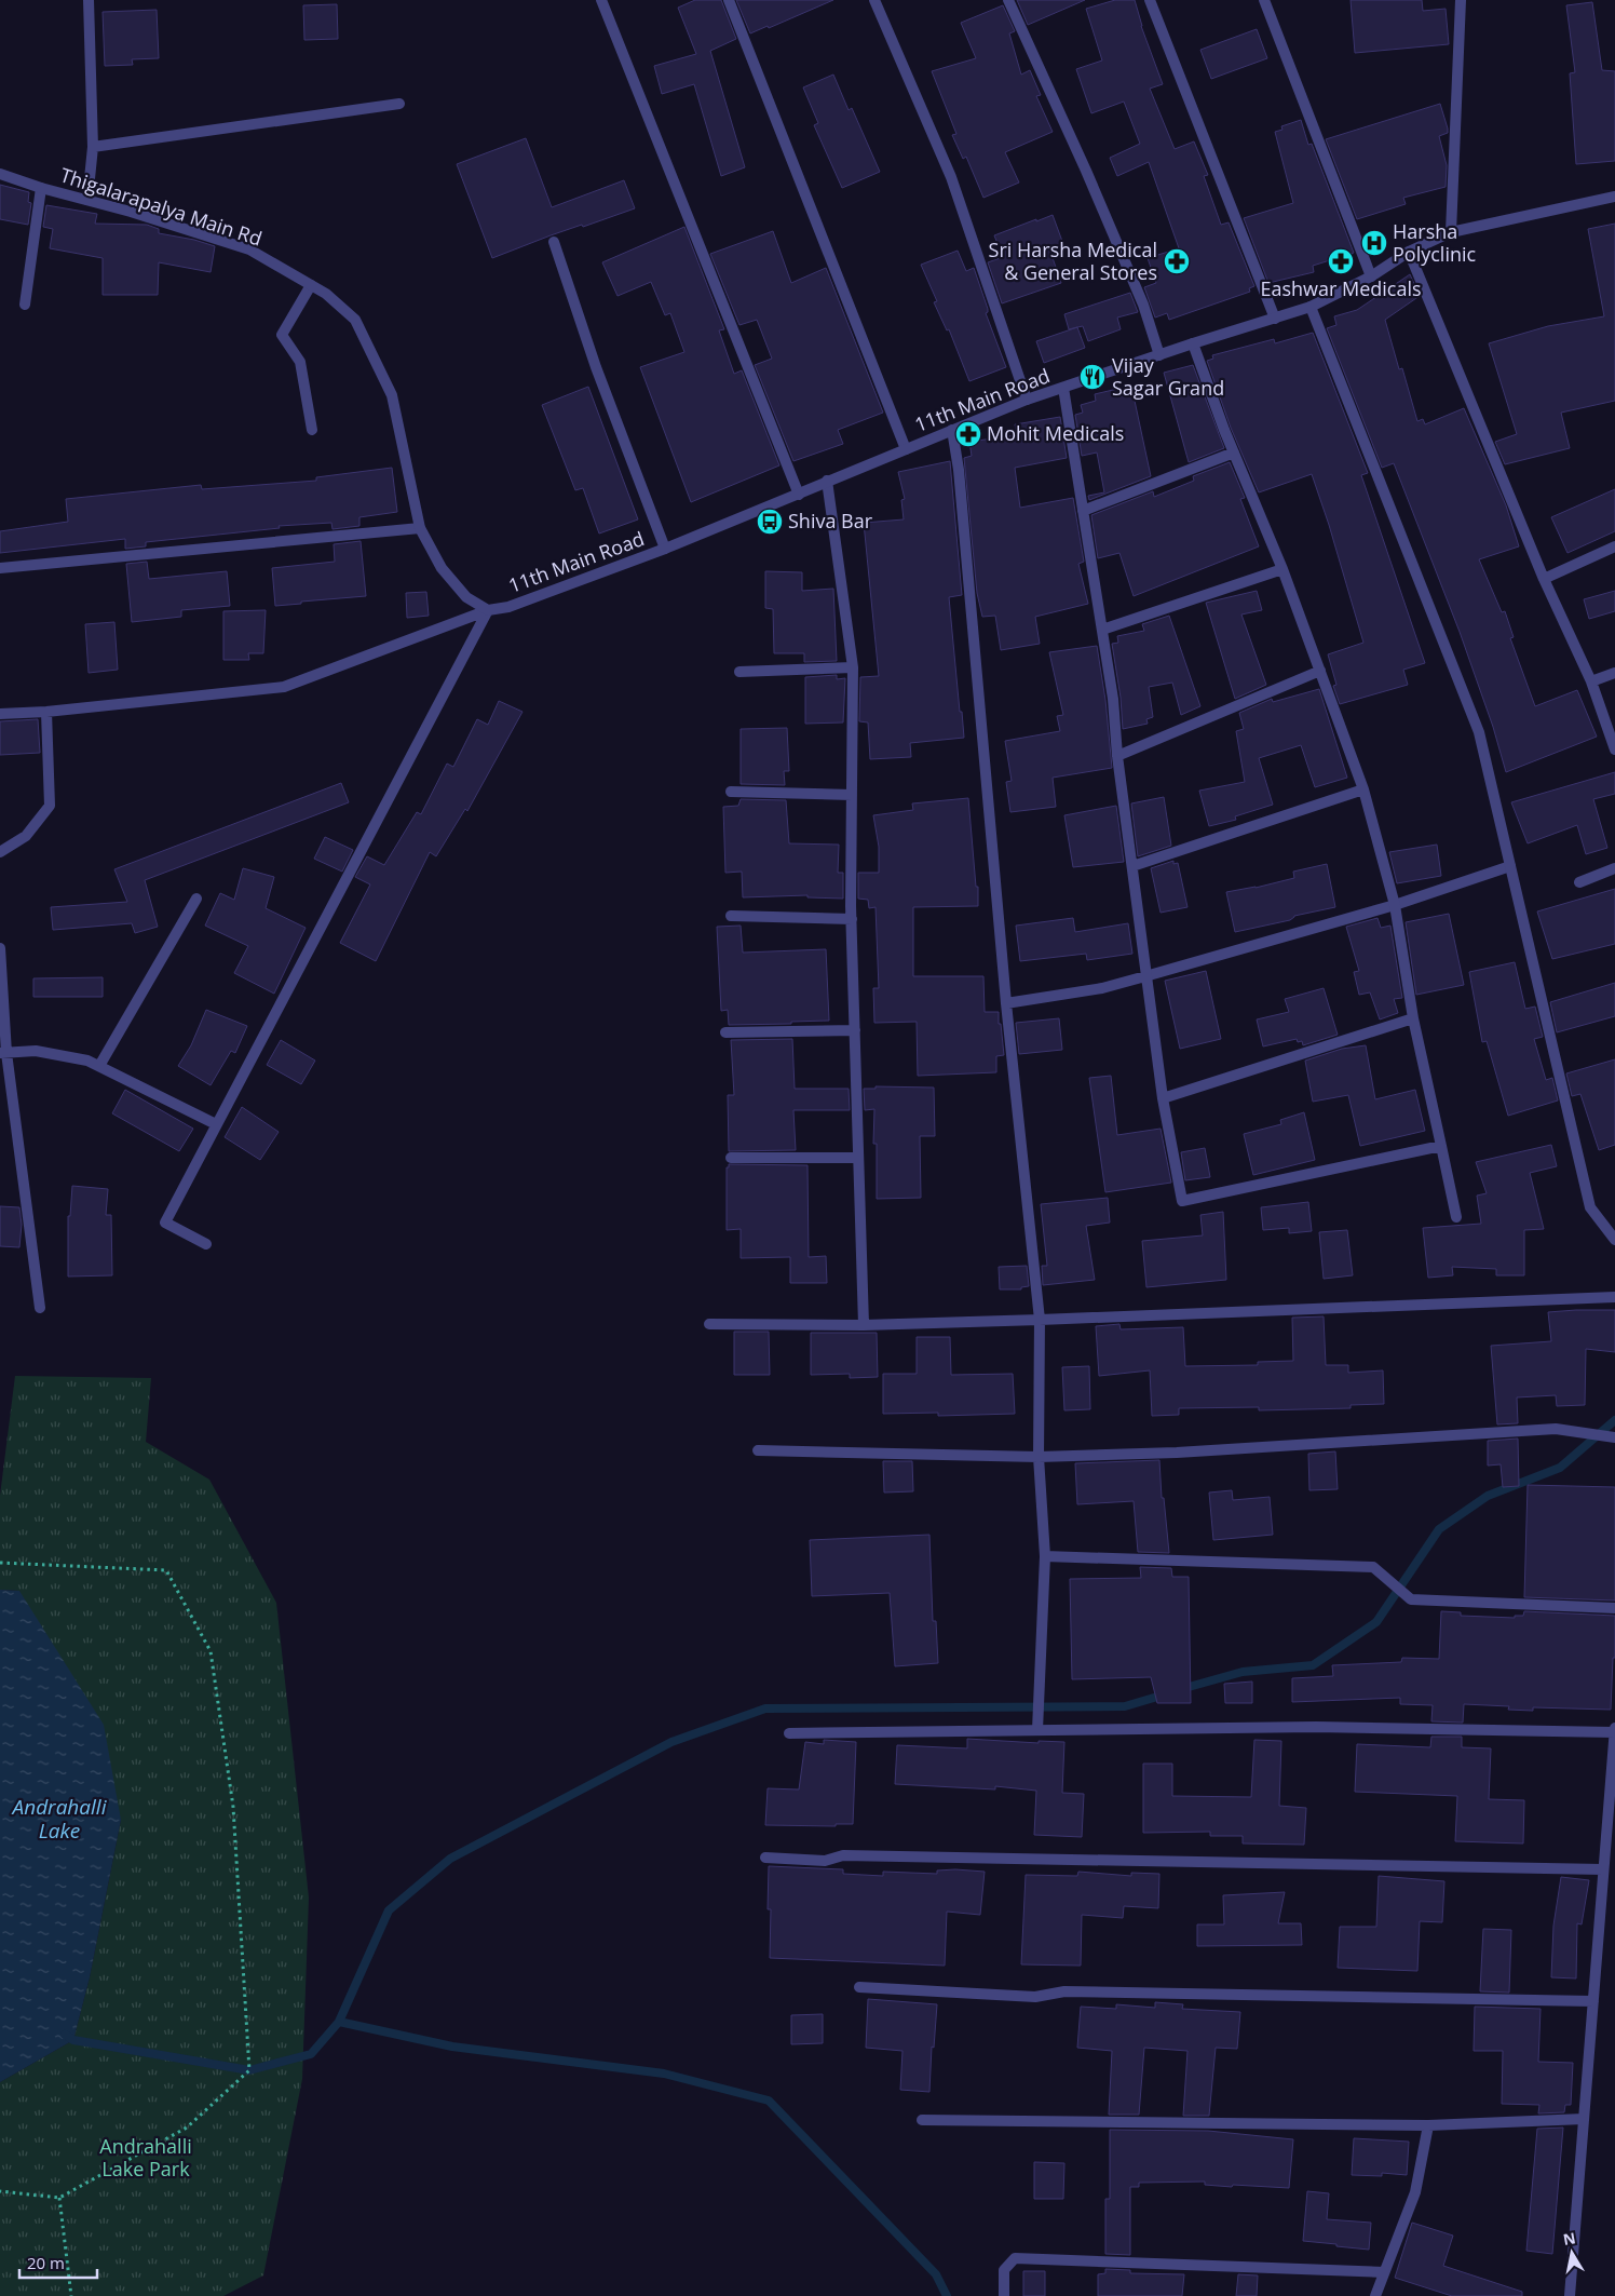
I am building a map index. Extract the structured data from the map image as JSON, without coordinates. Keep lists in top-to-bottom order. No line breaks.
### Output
{"streets":{"street":["Thigalarapalya Main Rd","11th Main Road"]},"crossings":[["Thigalarapalya Main Rd","11th Main Road"]],"water":["Andrahalli Lake"],"parks":["Andrahalli Lake Park"],"places":{"hospital":["Harsha Polyclinic"],"pharmacy":["Sri Harsha Medical & General Stores","Eashwar Medicals","Mohit Medicals"],"restaurant":["Vijay Sagar Grand"],"bus stop":["Shiva Bar"]},"scale_bar":"20 m","north":"top"}
